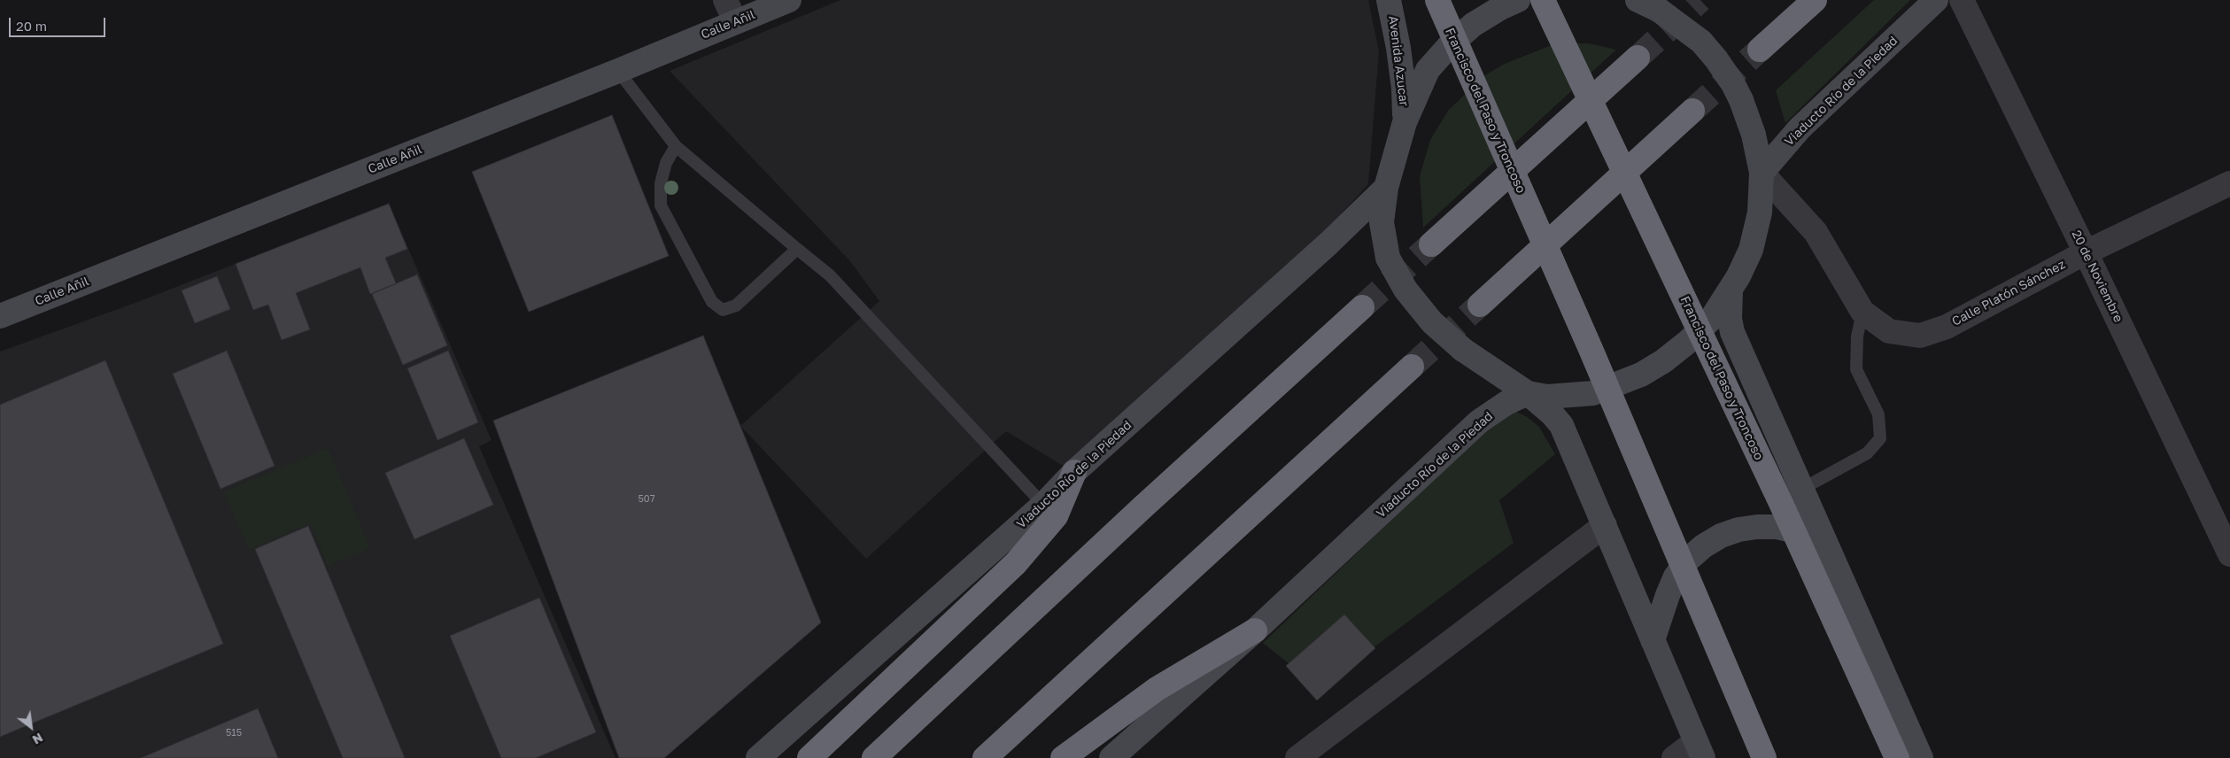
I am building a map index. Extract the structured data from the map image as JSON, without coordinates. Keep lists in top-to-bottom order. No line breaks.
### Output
{"streets":{"highway":["Francisco del Paso y Troncoso"],"main road":["Calle Añil","Avenida Azucar","Viaducto Río de la Piedad"],"street":["20 de Noviembre","Calle Platón Sánchez"]},"crossings":[["20 de Noviembre","Calle Platón Sánchez"]],"house_numbers":["507","515"],"scale_bar":"20 m","north":"bottom right"}
